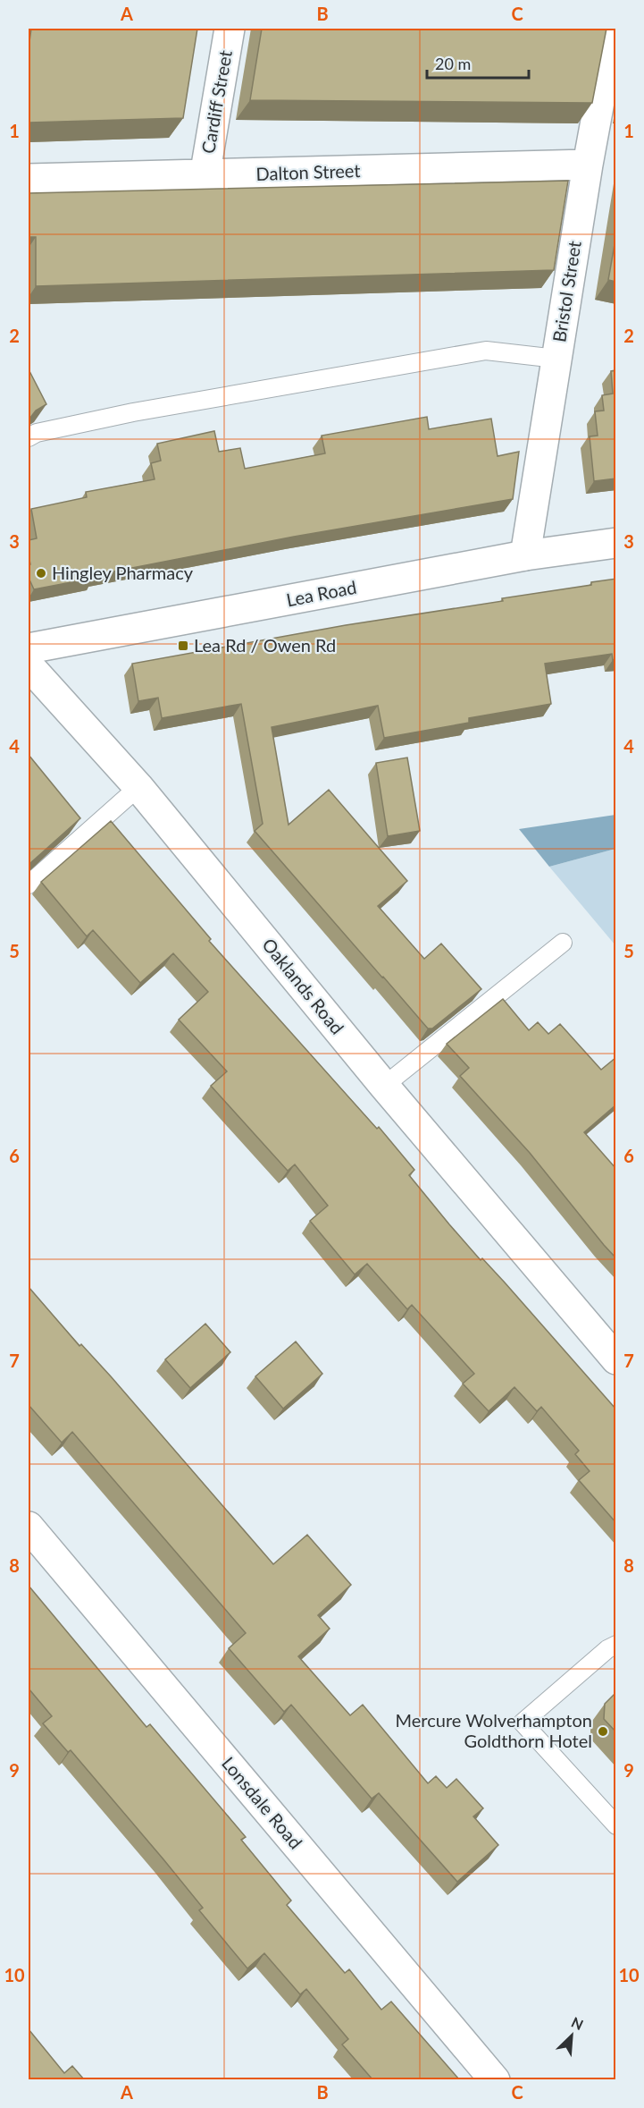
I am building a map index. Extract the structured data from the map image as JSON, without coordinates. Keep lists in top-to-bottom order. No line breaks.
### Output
{"streets":{"street":["Cardiff Street","Dalton Street","Bristol Street","Lea Road","Oaklands Road","Lonsdale Road"]},"crossings":[["Cardiff Street","Dalton Street"],["Dalton Street","Bristol Street"],["Bristol Street","Lea Road"]],"places":{"other":["Hingley Pharmacy","Mercure Wolverhampton Goldthorn Hotel"],"transit":["Lea Rd / Owen Rd"]},"scale_bar":"20 m","north":"top right","grid":{"columns":["A","B","C"],"rows":["1","2","3","4","5","6","7","8","9","10"]}}
